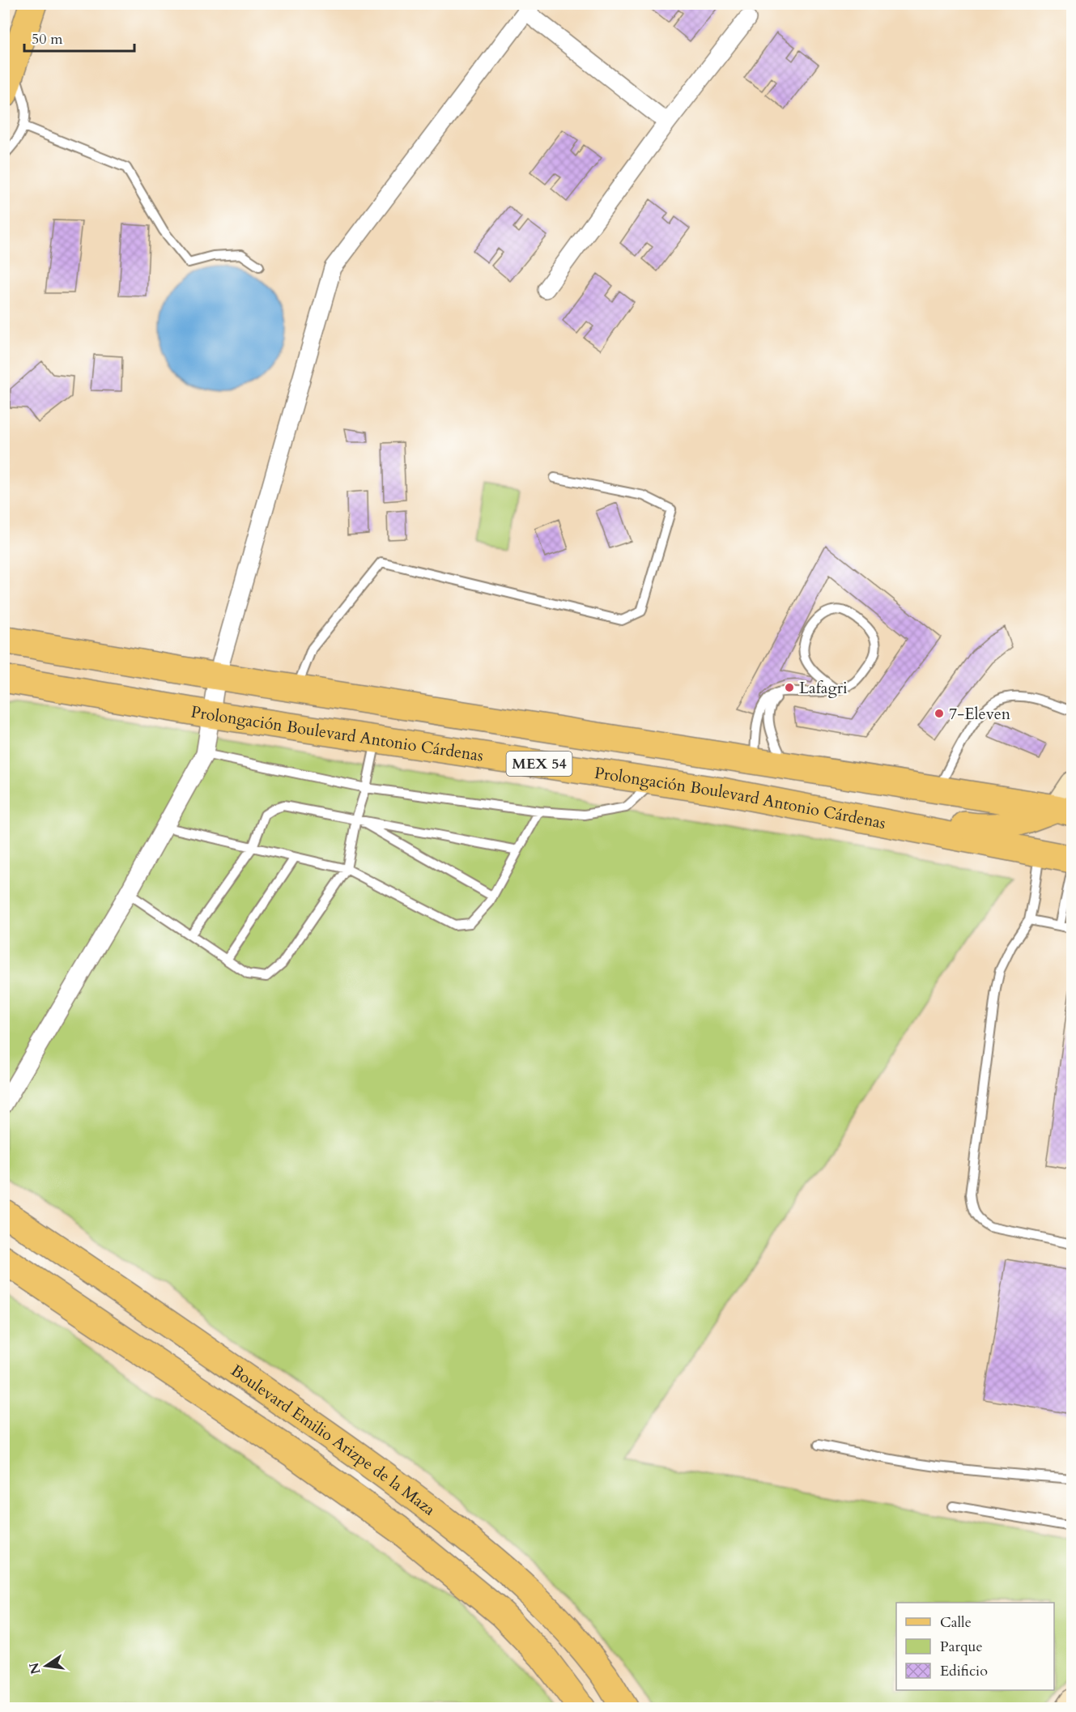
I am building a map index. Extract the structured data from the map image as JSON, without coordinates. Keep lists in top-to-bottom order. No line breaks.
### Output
{"streets":{"main road":["Prolongación Boulevard Antonio Cárdenas","MEX 54","Boulevard Emilio Arizpe de la Maza"]},"places":["Lafagri","7-Eleven"],"legend":["Calle","Parque","Edificio"],"scale_bar":"50 m","north":"left"}
